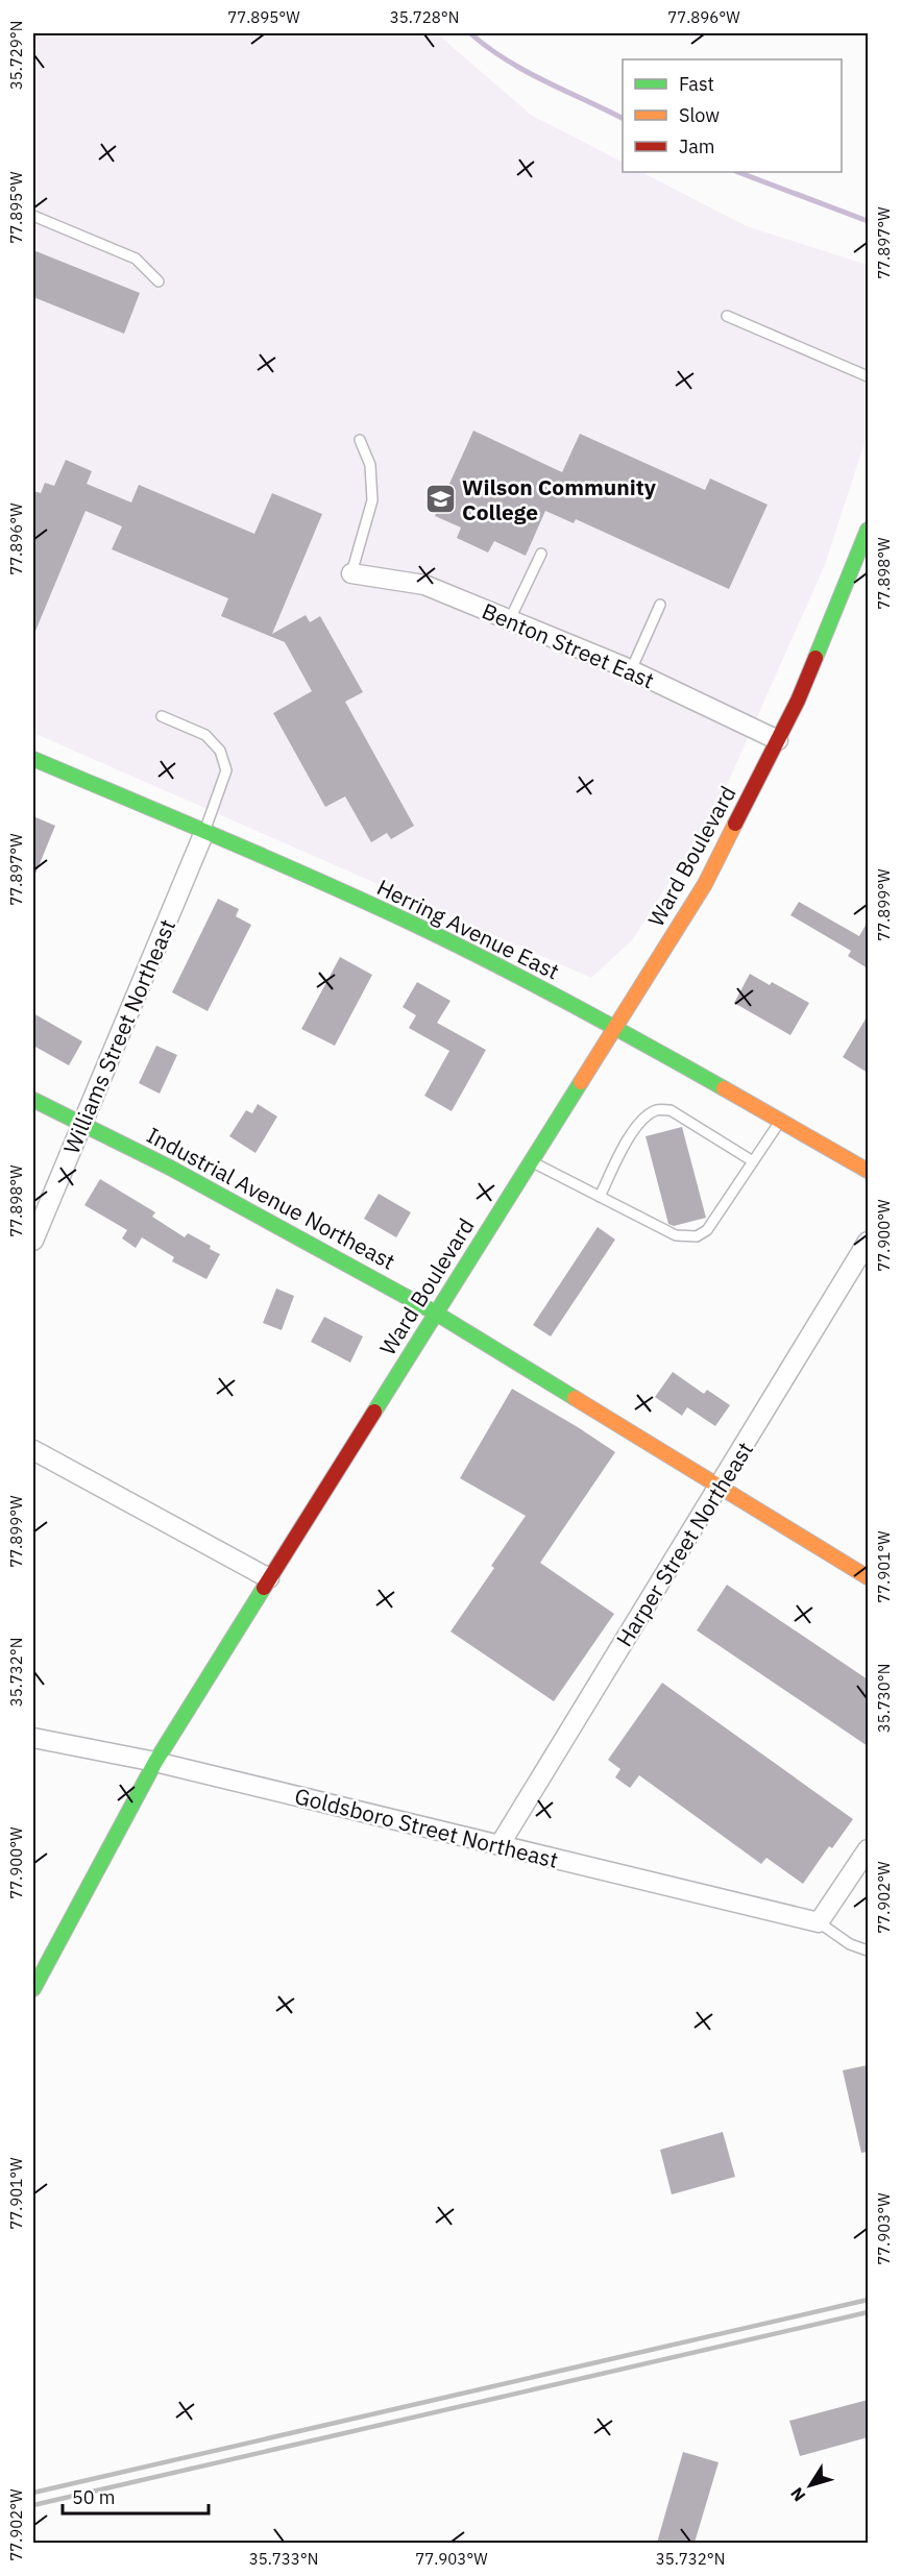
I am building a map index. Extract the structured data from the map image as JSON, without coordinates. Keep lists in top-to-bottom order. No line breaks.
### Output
{"streets":{"main road":["Ward Boulevard","Herring Avenue East","Industrial Avenue Northeast"],"street":["Benton Street East","Williams Street Northeast","Harper Street Northeast","Goldsboro Street Northeast"]},"crossings":[["Benton Street East","Ward Boulevard"],["Ward Boulevard","Herring Avenue East"],["Ward Boulevard","Industrial Avenue Northeast"],["Ward Boulevard","Goldsboro Street Northeast"],["Herring Avenue East","Williams Street Northeast"],["Williams Street Northeast","Industrial Avenue Northeast"],["Industrial Avenue Northeast","Harper Street Northeast"],["Harper Street Northeast","Goldsboro Street Northeast"]],"places":{"school or university":["Wilson Community College"]},"legend":["Fast","Slow","Jam"],"scale_bar":"50 m","north":"bottom left","coordinates":["77.895°W","35.728°N","77.896°W","35.729°N","77.897°W","77.898°W","77.899°W","77.900°W","77.901°W","35.732°N","35.730°N","77.902°W","77.903°W","35.733°N"]}
